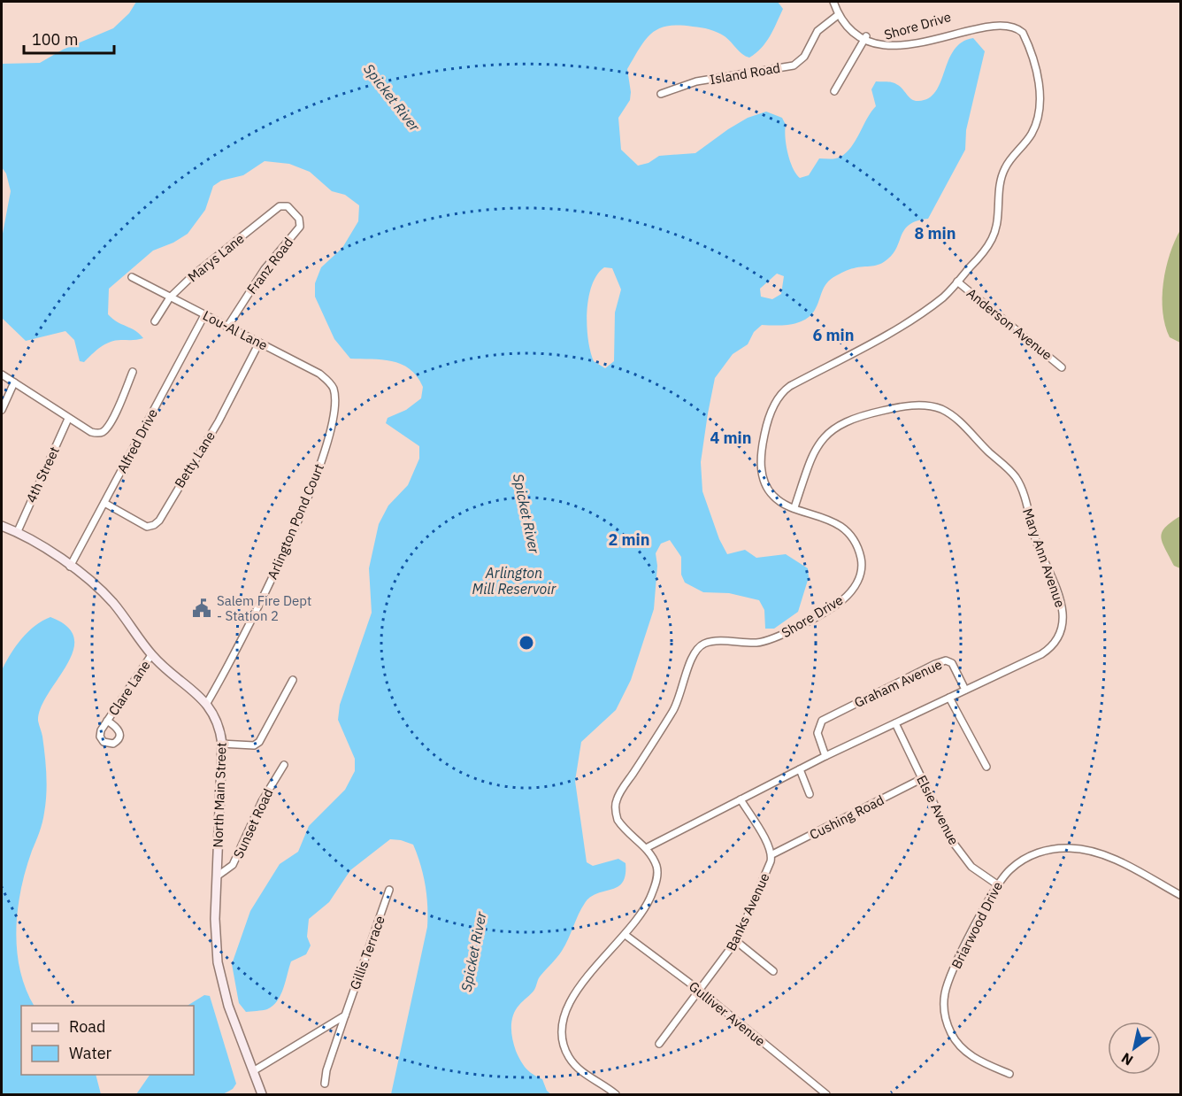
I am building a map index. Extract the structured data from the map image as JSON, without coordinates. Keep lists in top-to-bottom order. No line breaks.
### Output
{"streets":{"street":["Shore Drive","Island Road","Marys Lane","Franz Road","Anderson Avenue","Lou-Al Lane","Alfred Drive","Betty Lane","4th Street","Arlington Pond Court","Mary Ann Avenue","Graham Avenue","Clare Lane","North Main Street","Elsie Avenue","Cushing Road","Sunset Road","Banks Avenue","Briarwood Drive","Gillis Terrace","Gulliver Avenue"]},"crossings":[["Shore Drive","Island Road"],["Shore Drive","Anderson Avenue"],["Shore Drive","Mary Ann Avenue"],["Shore Drive","Gulliver Avenue"],["Marys Lane","Franz Road"],["Marys Lane","Lou-Al Lane"],["Franz Road","Lou-Al Lane"],["Lou-Al Lane","Alfred Drive"],["Lou-Al Lane","Betty Lane"],["Lou-Al Lane","Arlington Pond Court"],["Alfred Drive","Betty Lane"],["Alfred Drive","North Main Street"],["4th Street","North Main Street"],["Arlington Pond Court","North Main Street"],["Mary Ann Avenue","Graham Avenue"],["Mary Ann Avenue","Elsie Avenue"],["Clare Lane","North Main Street"],["North Main Street","Sunset Road"],["Elsie Avenue","Cushing Road"],["Elsie Avenue","Briarwood Drive"],["Cushing Road","Banks Avenue"],["Banks Avenue","Gulliver Avenue"]],"water":["Spicket River","Arlington Mill Reservoir"],"places":{"public building":["Salem Fire Dept - Station 2"]},"legend":["Road","Water"],"scale_bar":"100 m","north":"bottom left","rings":["8 min","6 min","4 min","2 min"]}
